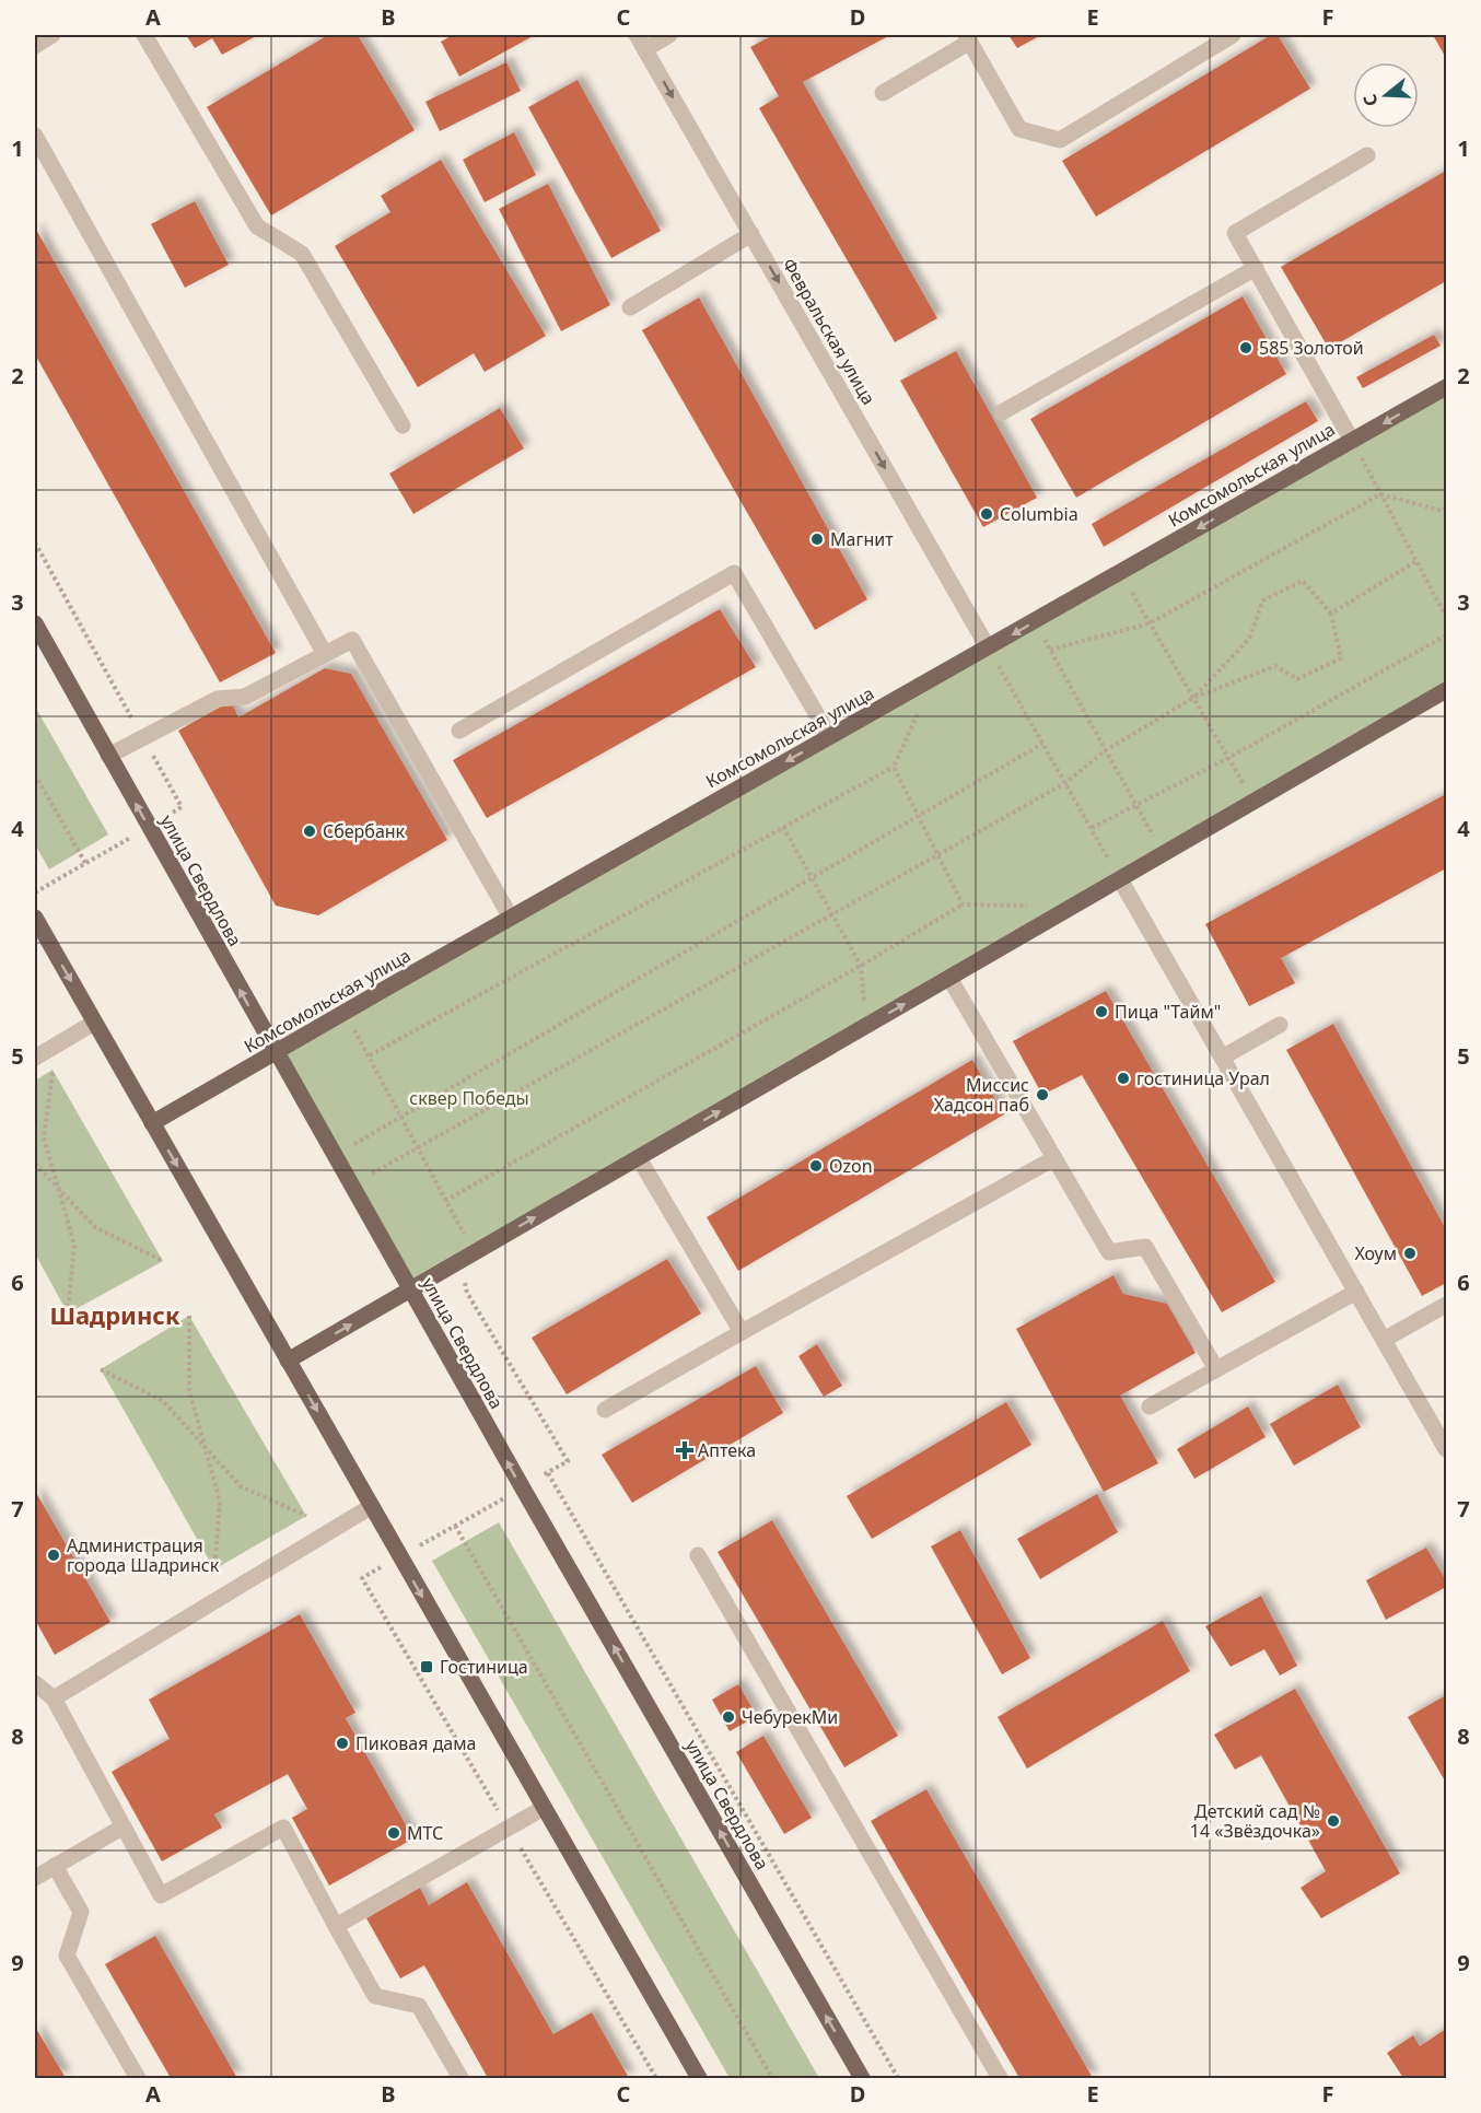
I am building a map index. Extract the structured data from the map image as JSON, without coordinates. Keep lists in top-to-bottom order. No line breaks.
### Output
{"streets":{"main road":["Комсомольская улица","улица Свердлова"],"street":["Февральская улица"]},"crossings":[["Февральская улица","Комсомольская улица"],["Комсомольская улица","улица Свердлова"]],"one_way":["Февральская улица","Комсомольская улица"],"districts":["Шадринск"],"parks":["сквер Победы"],"places":{"other":["585 Золотой","Columbia","Магнит","Сбербанк","Пица \"Тайм\"","гостиница Урал","Миссис Хадсон паб","Ozon","Хоум","Администрация города Шадринск","ЧебурекМи","Пиковая дама","Детский сад № 14 «Звёздочка»","МТС"],"health":["Аптека"],"transit":["Гостиница"]},"north":"left","grid":{"columns":["A","B","C","D","E","F"],"rows":["1","2","3","4","5","6","7","8","9"]}}
